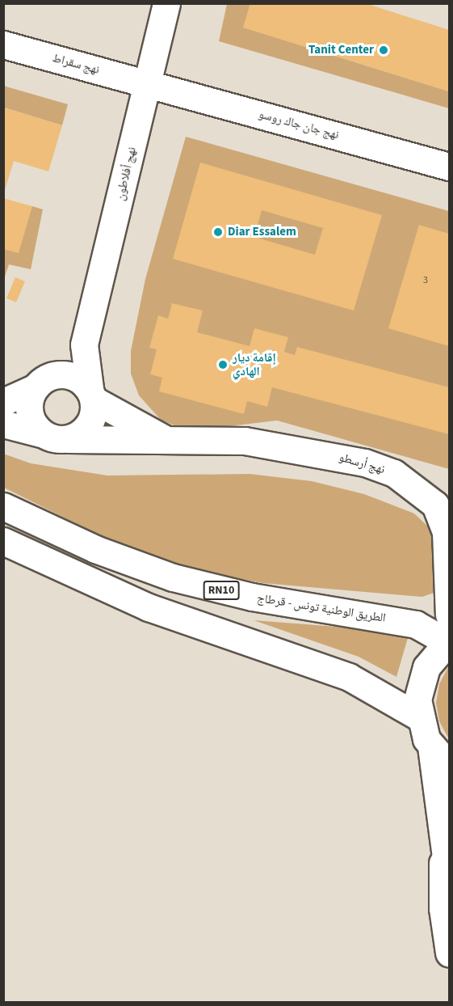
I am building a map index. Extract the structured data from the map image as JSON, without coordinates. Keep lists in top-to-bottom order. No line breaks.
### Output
{"streets":{"main road":["نهج سقراط","نهج جان جاك روسو","نهج أفلاطون","نهج أرسطو","RN10","الطريق الوطنية تونس - قرطاج"]},"crossings":[["نهج سقراط","نهج جان جاك روسو"],["نهج سقراط","نهج أفلاطون"],["نهج جان جاك روسو","نهج أفلاطون"],["نهج أفلاطون","نهج أرسطو"]],"places":["Tanit Center","Diar Essalem","إقامة ديار الهادي"],"house_numbers":["3"]}
